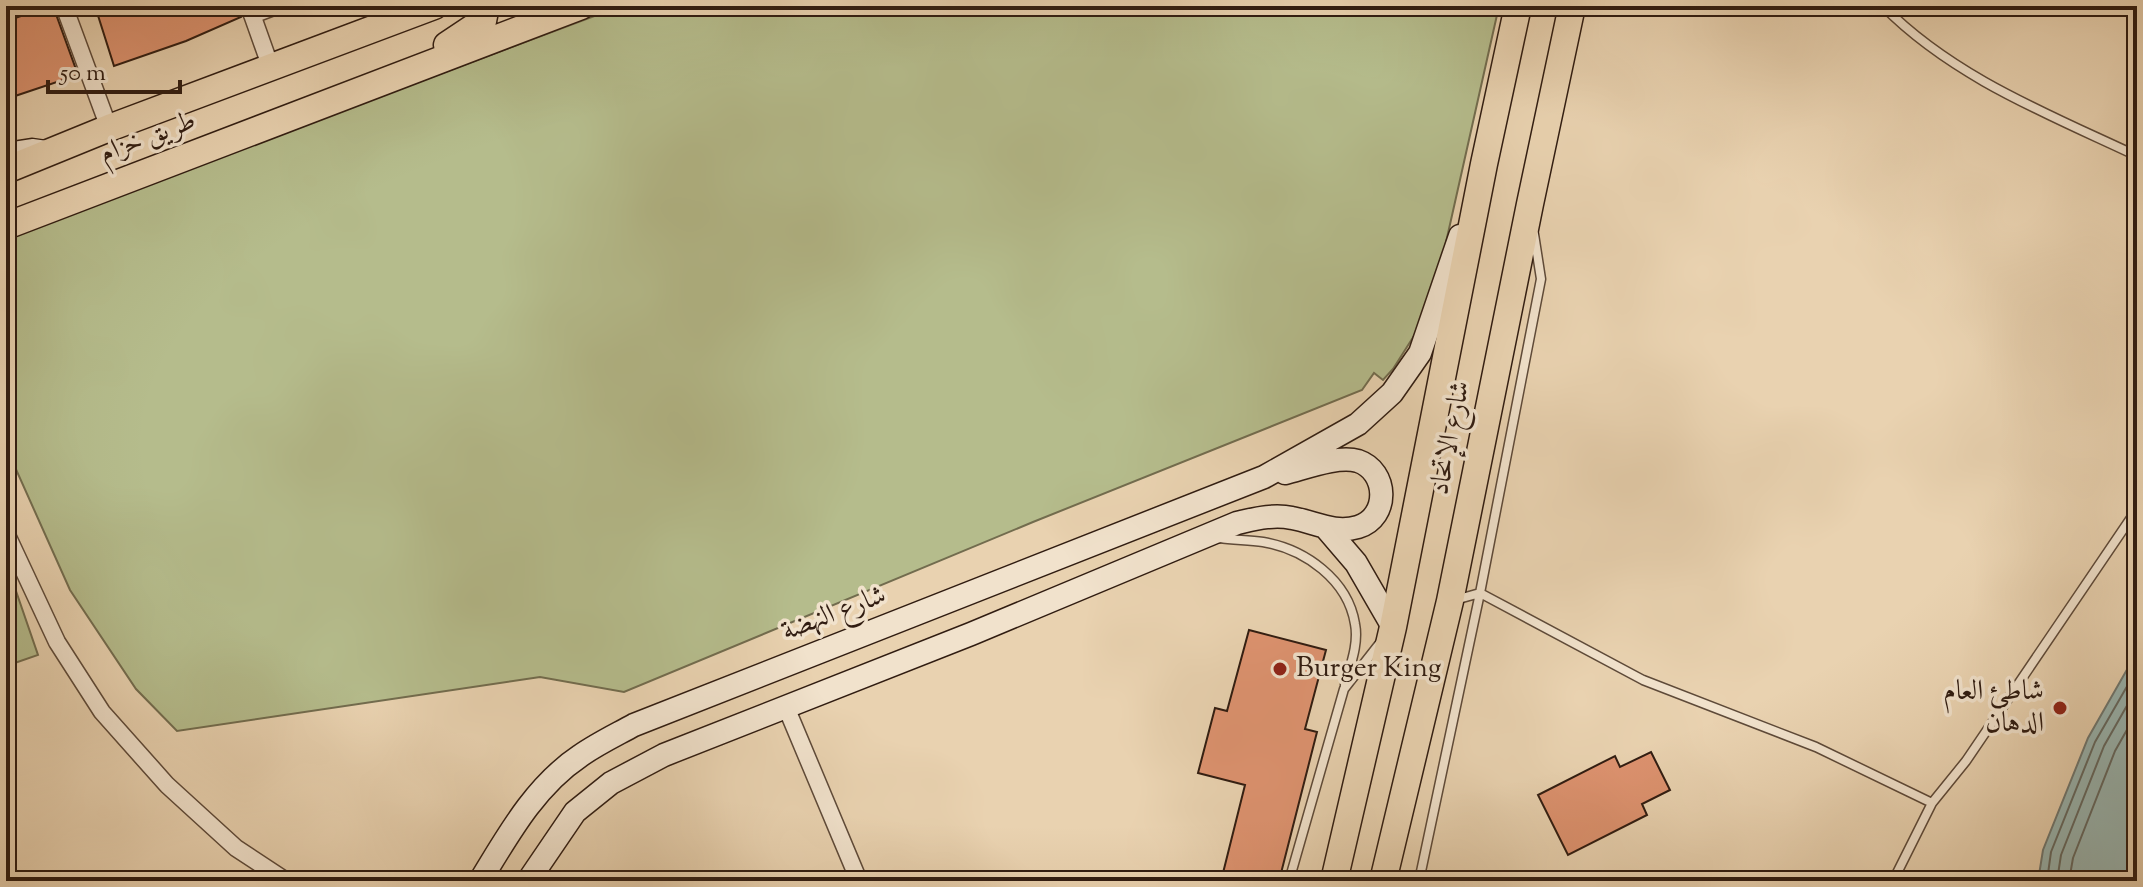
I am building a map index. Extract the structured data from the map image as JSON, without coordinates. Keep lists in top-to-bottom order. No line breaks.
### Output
{"streets":{"main road":["طريق خزام","شارع الإتحاد","شارع النهضة"]},"places":["Burger King","شاطئ العام الدهان"],"scale_bar":"50 m"}
